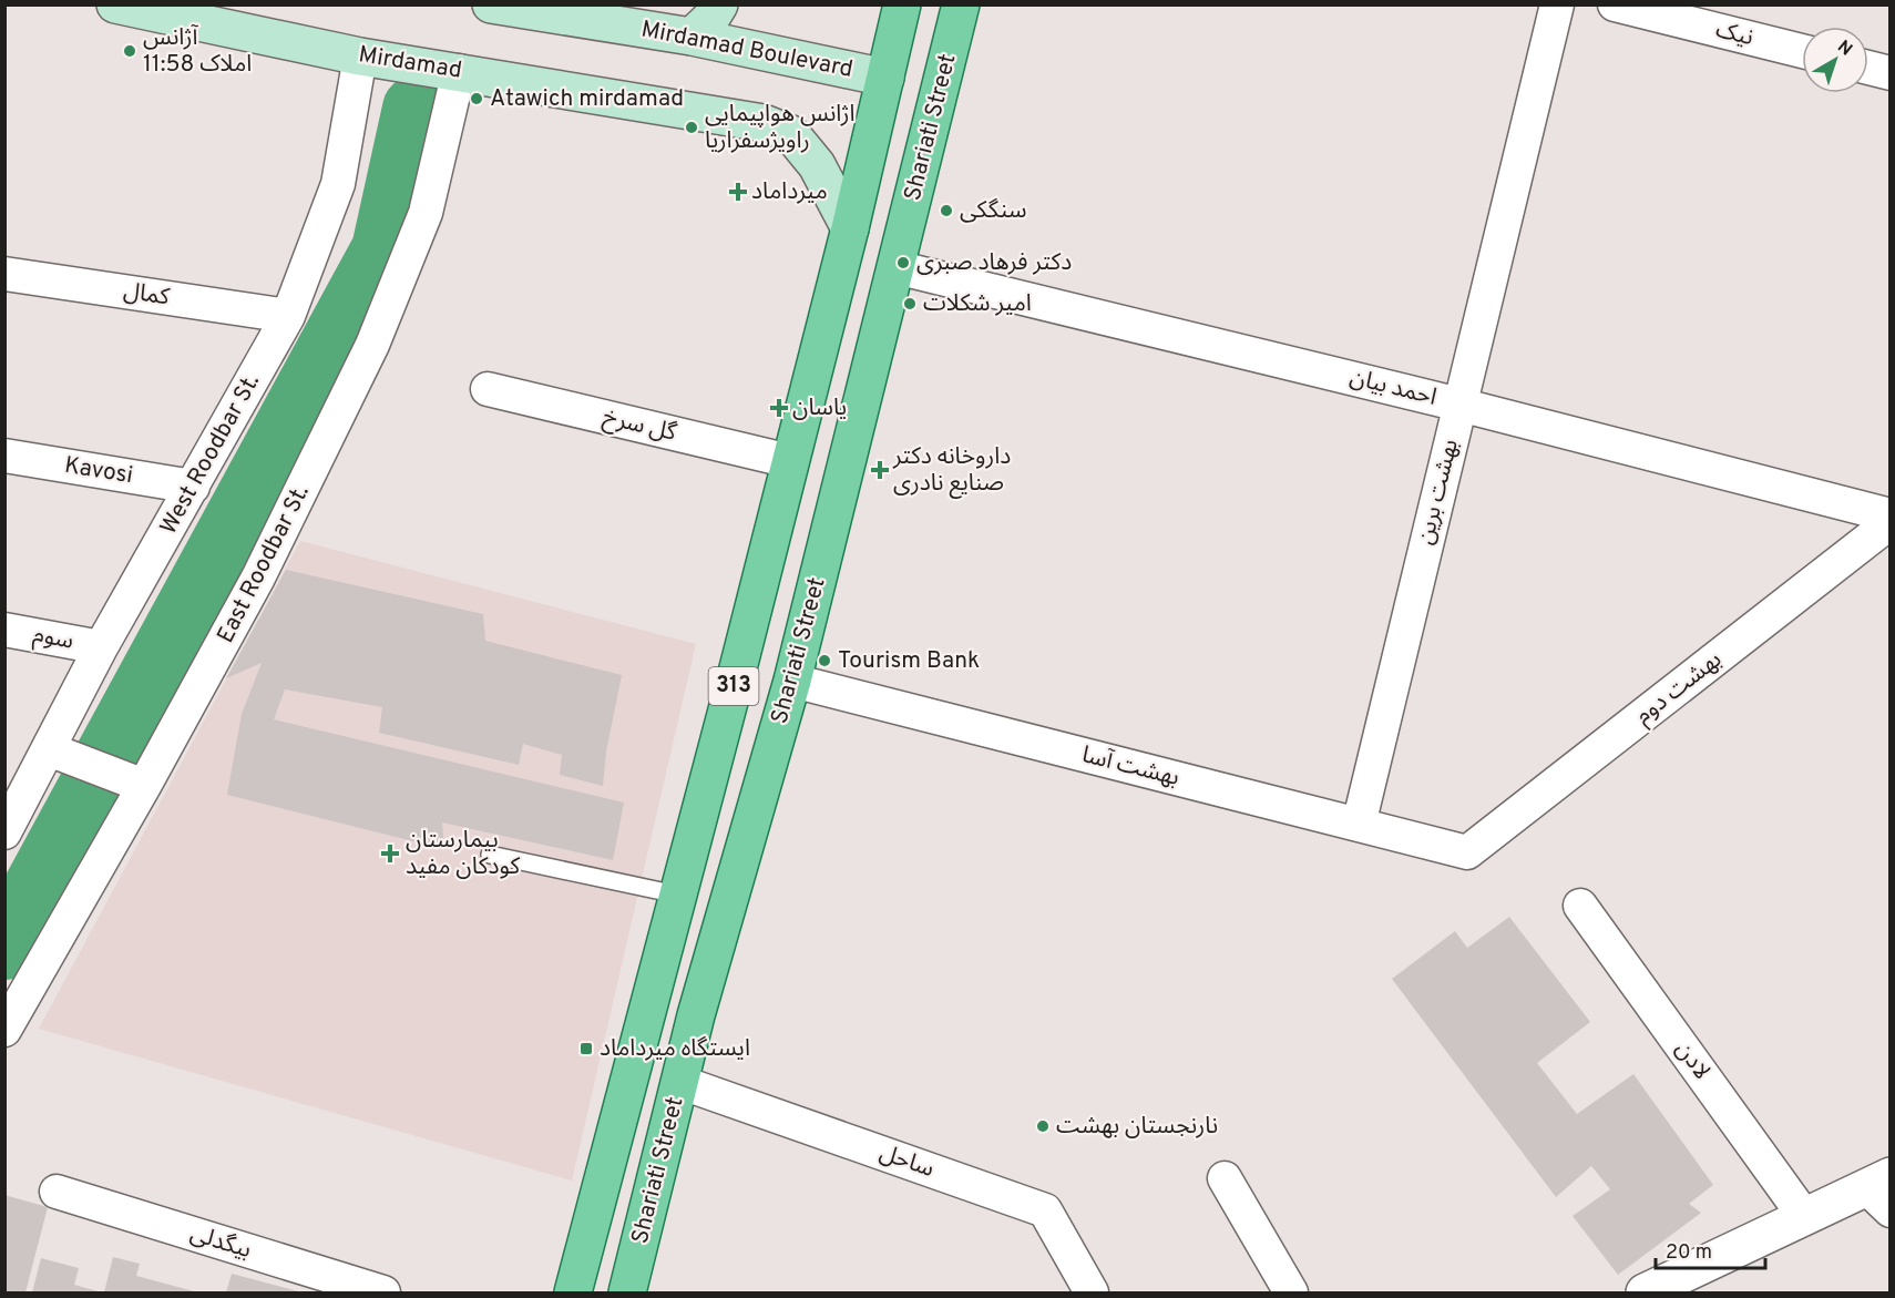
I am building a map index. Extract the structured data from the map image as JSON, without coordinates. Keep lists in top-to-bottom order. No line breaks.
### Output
{"streets":{"main road":["Mirdamad Boulevard","Mirdamad","Shariati Street","313"],"street":["نیک","کمال","احمد بیان","گل سرخ","West Roodbar St.","Kavosi","بهشت برین","East Roodbar St.","سوم","بهشت دوم","بهشت آسا","لادن","ساحل","بیگدلی"]},"crossings":[["Mirdamad Boulevard","313"],["Mirdamad","West Roodbar St."],["Mirdamad","East Roodbar St."],["Mirdamad","313"],["Shariati Street","احمد بیان"],["Shariati Street","بهشت آسا"],["Shariati Street","ساحل"],["کمال","West Roodbar St."],["احمد بیان","بهشت برین"],["گل سرخ","313"],["West Roodbar St.","Kavosi"],["West Roodbar St.","سوم"],["بهشت برین","بهشت آسا"],["بهشت دوم","بهشت آسا"]],"places":{"other":["آژانس املاک 11:58","Atawich mirdamad","اژانس هواپیمایی راویژسفراریا","سنگکی","دکتر فرهاد صبری","امیر شکلات","Tourism Bank","نارنجستان بهشت"],"health":["میرداماد","یاسان","داروخانه دکتر صنايع نادری","بیمارستان کودکان مفید"],"transit":["ایستگاه میرداماد"]},"scale_bar":"20 m","north":"top right"}
